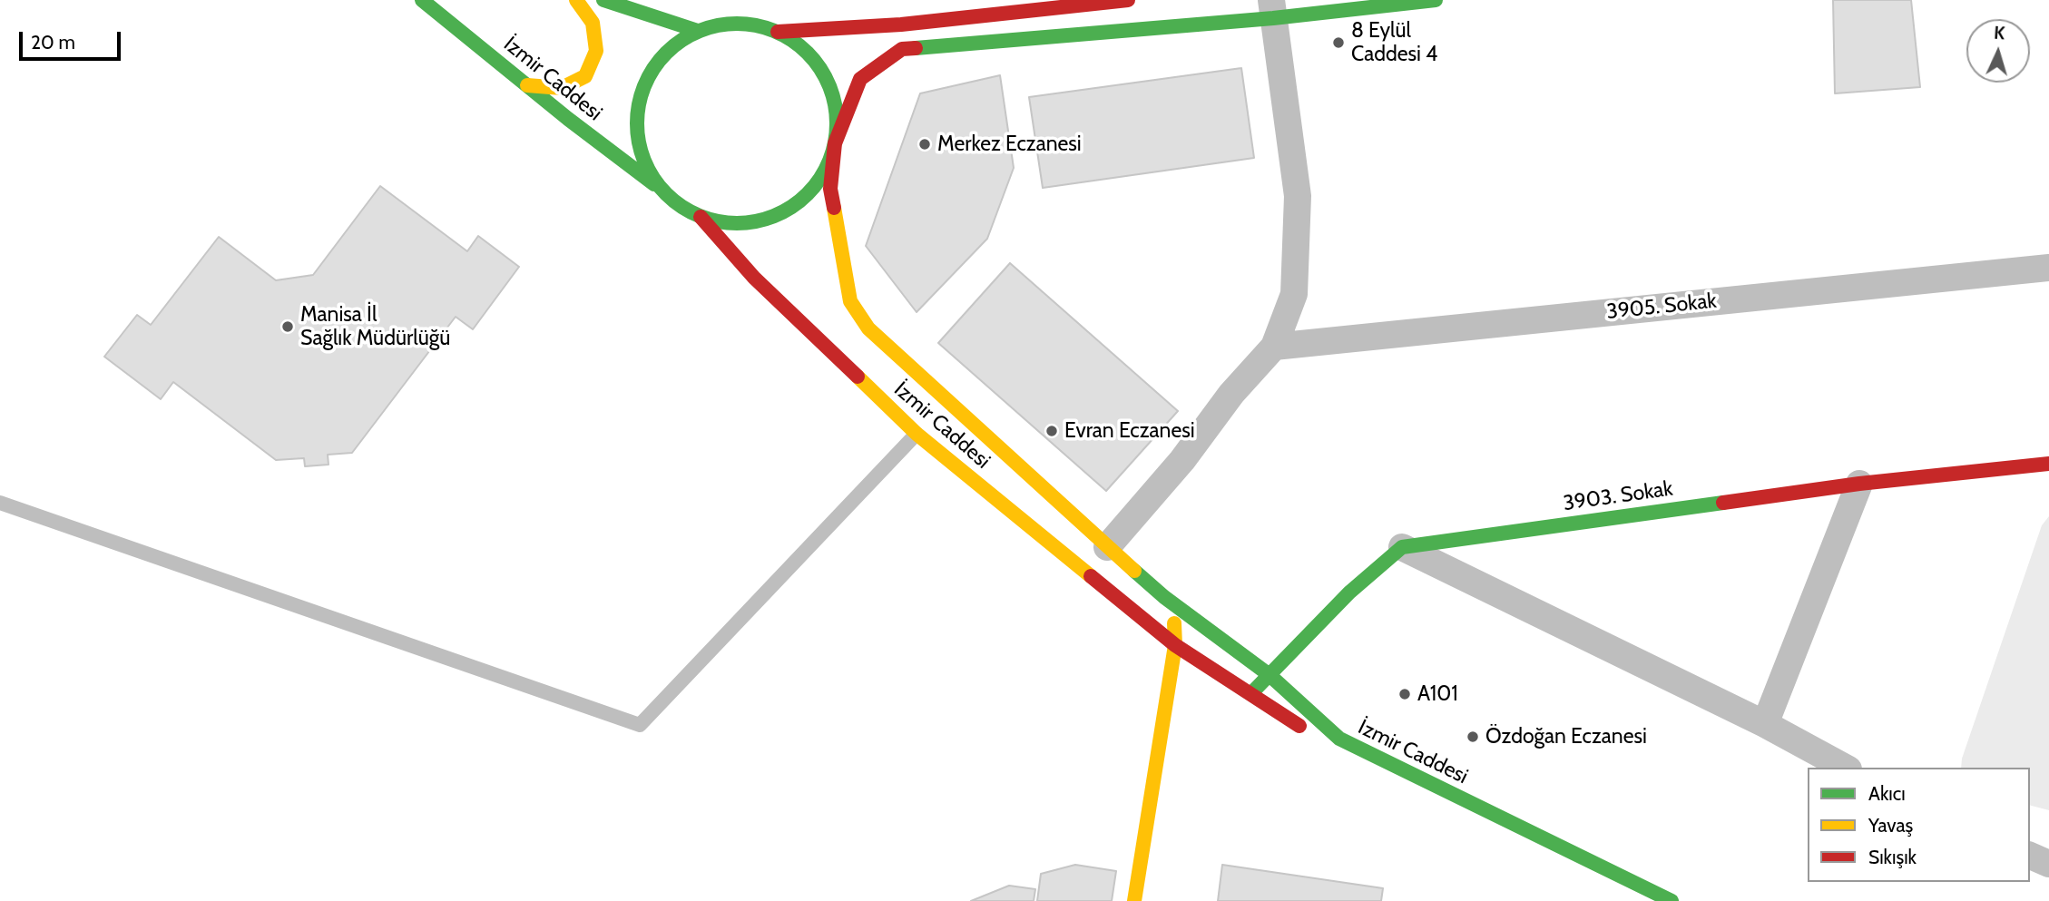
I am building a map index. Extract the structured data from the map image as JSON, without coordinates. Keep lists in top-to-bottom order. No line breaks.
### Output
{"streets":{"main road":["İzmir Caddesi","3903. Sokak"],"street":["3905. Sokak"]},"places":["8 Eylül Caddesi 4","Merkez Eczanesi","Manisa İl Sağlık Müdürlüğü","Evran Eczanesi","A101","Özdoğan Eczanesi"],"legend":["Akıcı","Yavaş","Sıkışık"],"scale_bar":"20 m","north":"top"}
